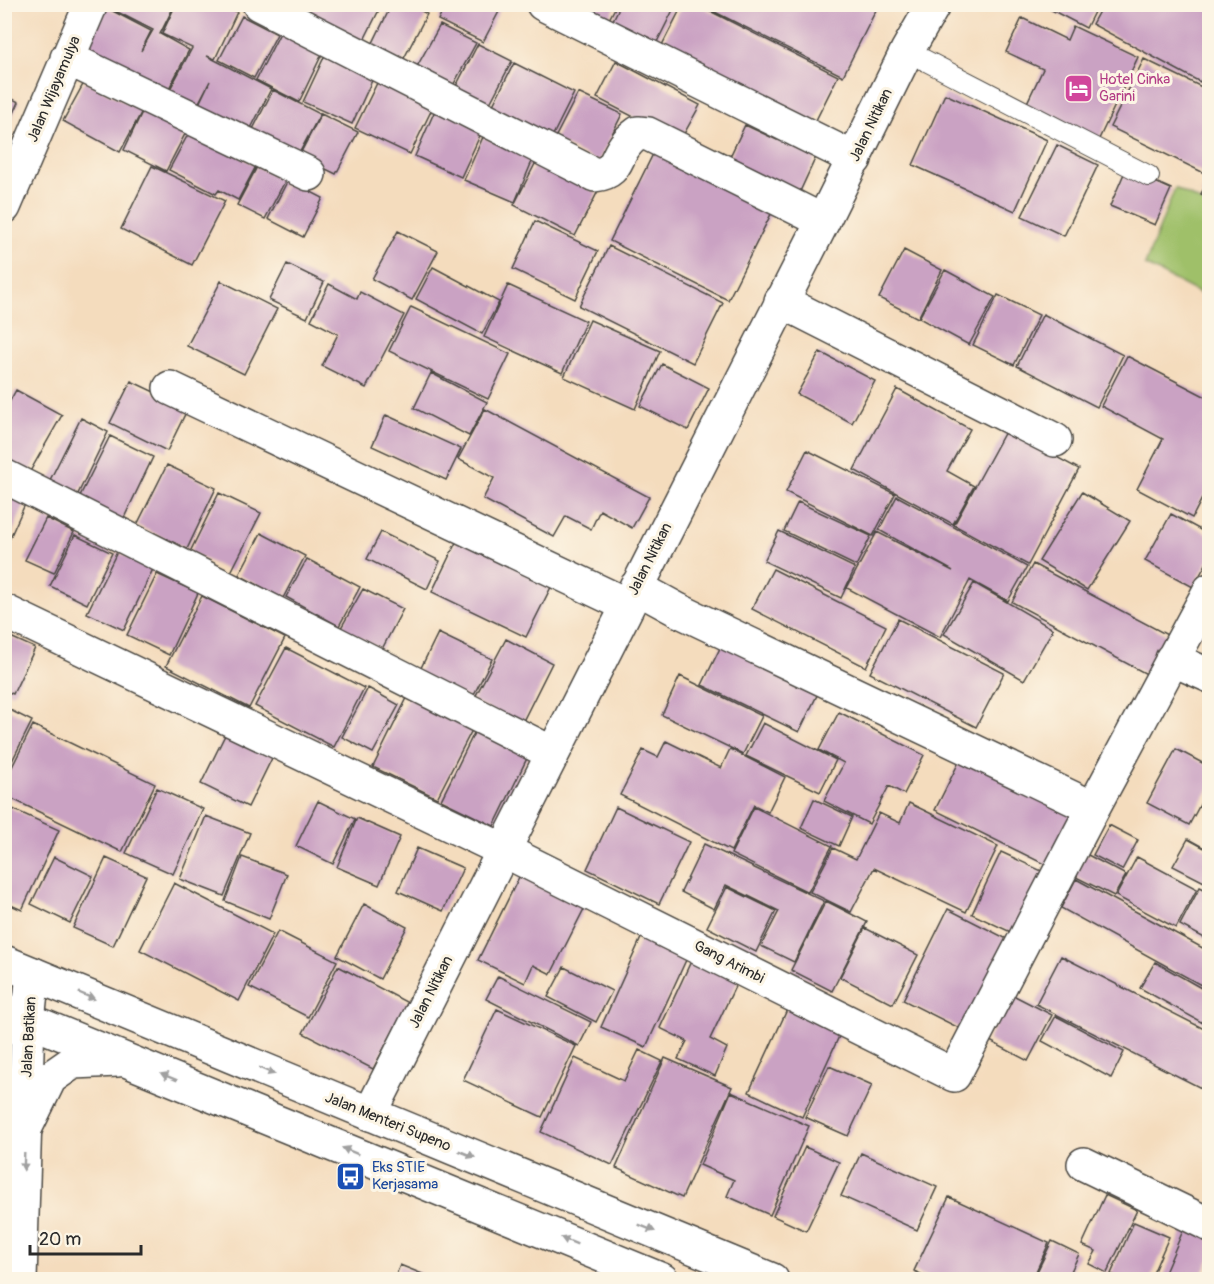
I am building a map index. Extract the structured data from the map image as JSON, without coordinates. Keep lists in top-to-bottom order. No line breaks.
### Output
{"streets":{"street":["Jalan Wijayamulya","Jalan Nitikan","Gang Arimbi","Jalan Batikan","Jalan Menteri Supeno"]},"crossings":[["Jalan Nitikan","Gang Arimbi"],["Jalan Nitikan","Jalan Menteri Supeno"],["Jalan Batikan","Jalan Menteri Supeno"]],"one_way":["Jalan Batikan"],"places":{"hotel":["Hotel Cinka Garini"],"bus stop":["Eks STIE Kerjasama"]},"scale_bar":"20 m"}
